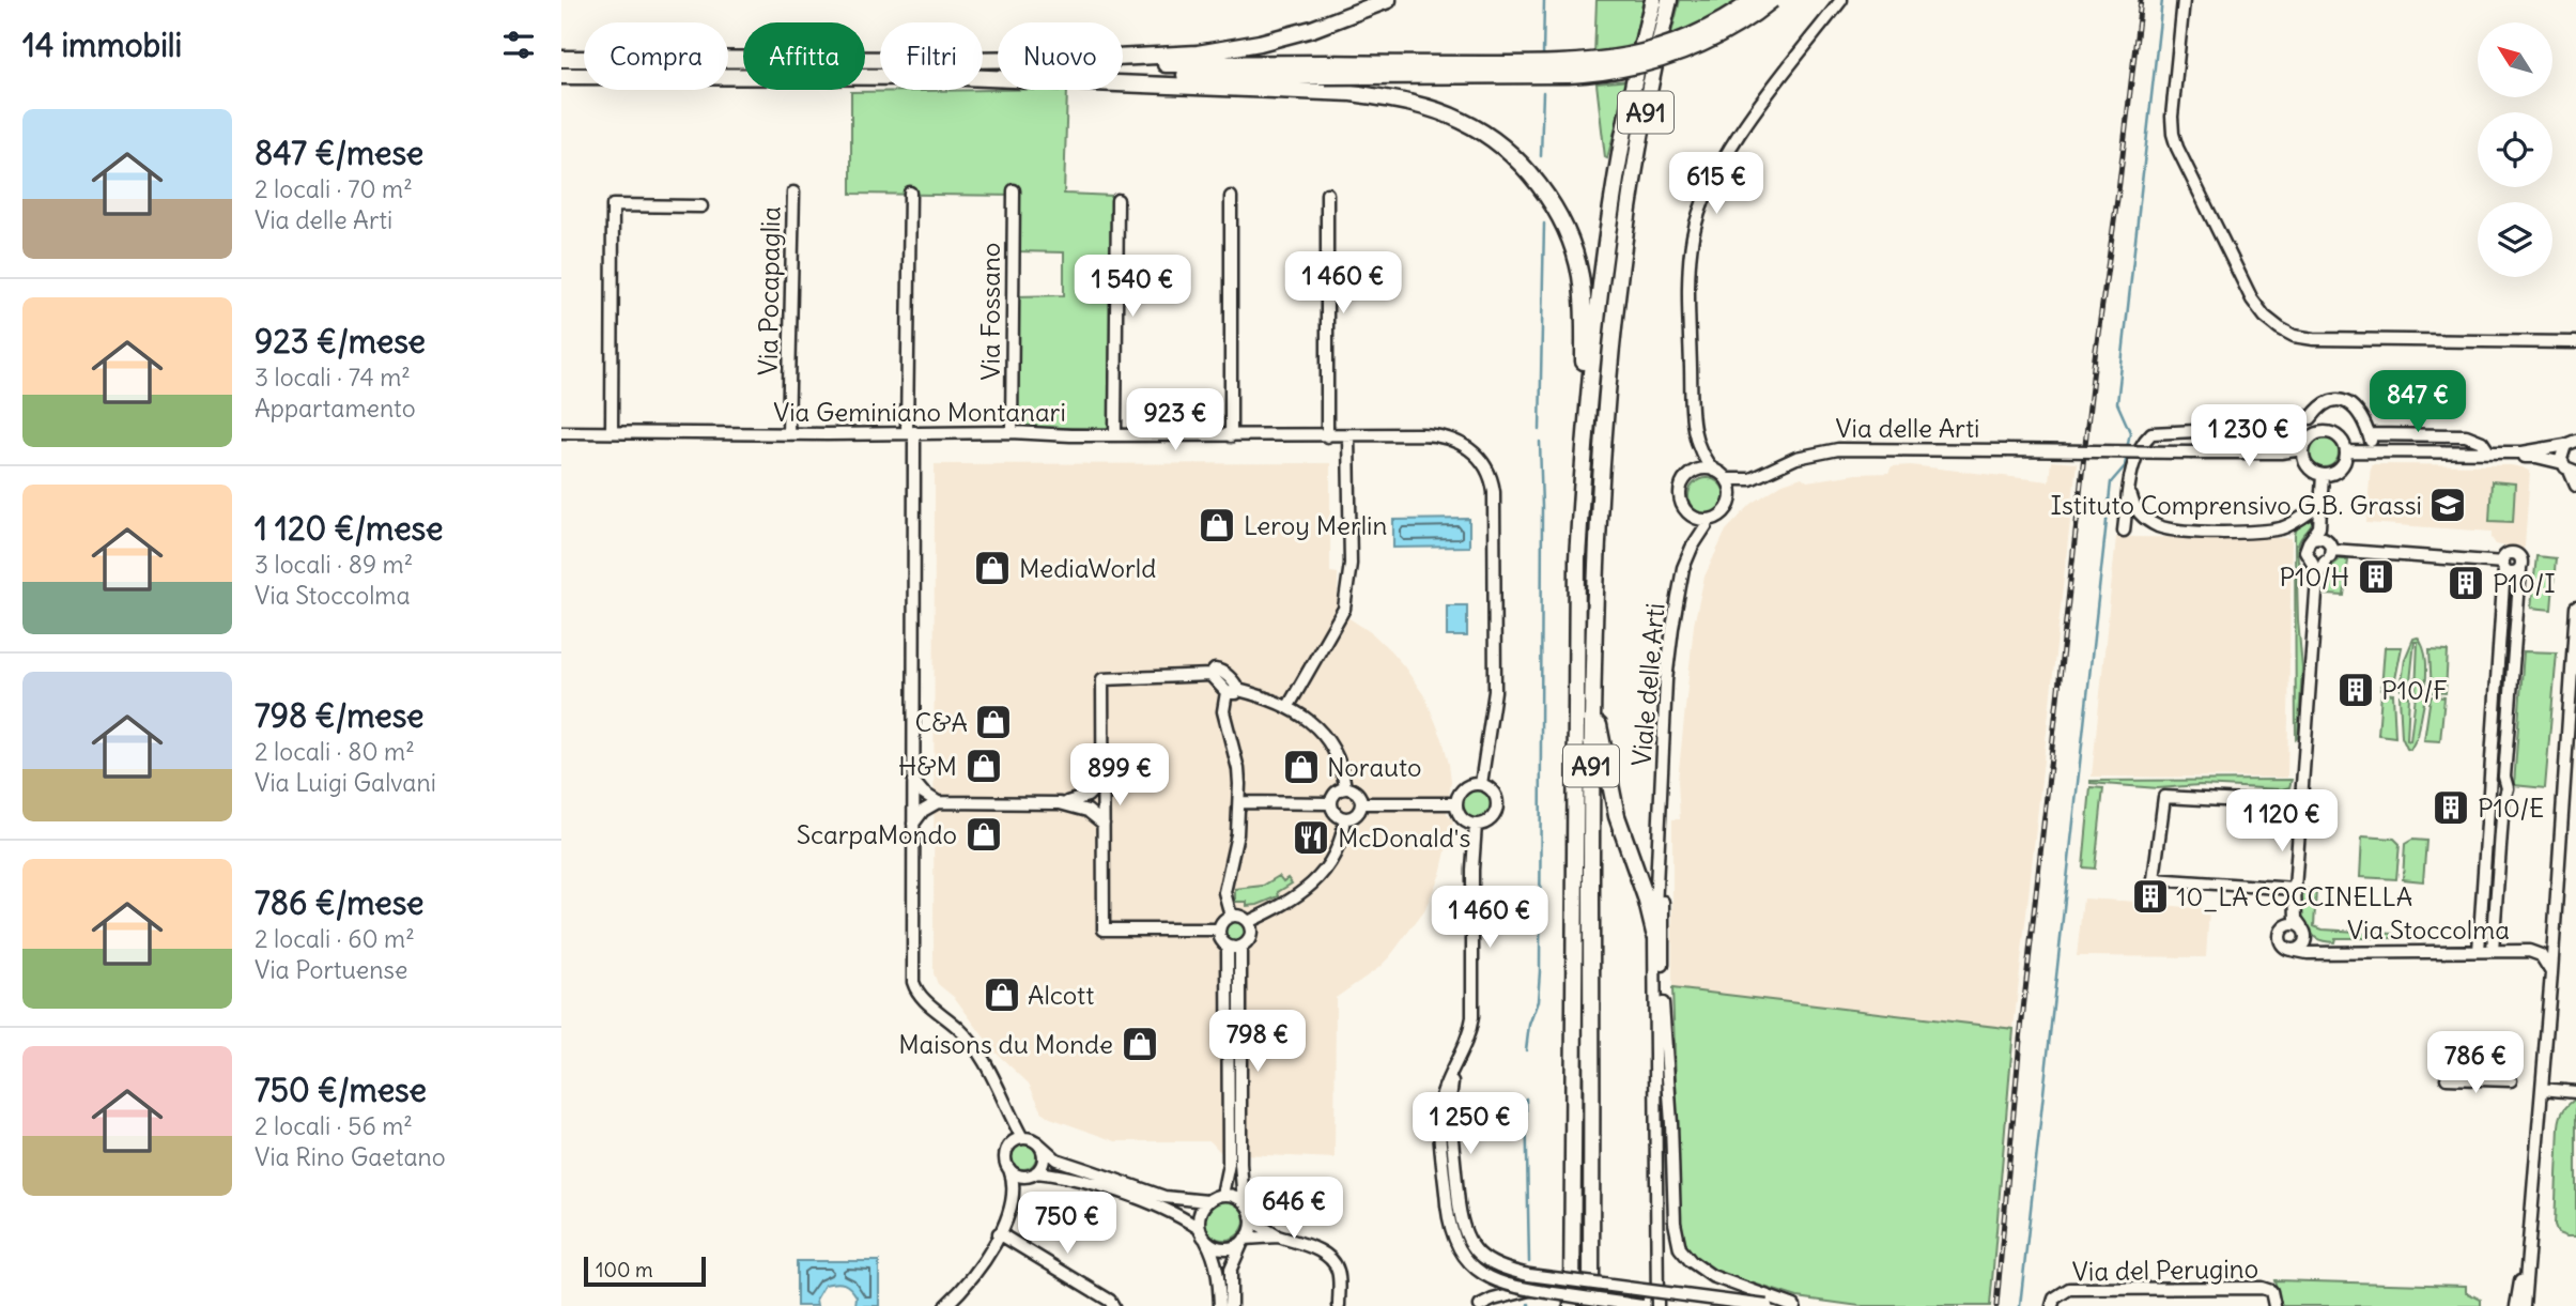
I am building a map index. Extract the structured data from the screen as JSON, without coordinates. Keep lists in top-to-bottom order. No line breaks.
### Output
{"streets":{"highway":["A91"],"street":["Via Pocapaglia","Via Fossano","Via Geminiano Montanari","Via delle Arti","Viale delle Arti","Via Stoccolma","Via del Perugino"]},"crossings":[["Via Pocapaglia","Via Geminiano Montanari"],["Via Fossano","Via Geminiano Montanari"],["Via delle Arti","Viale delle Arti"]],"places":{"school or university":["Istituto Comprensivo G.B. Grassi"],"shop":["Leroy Merlin","MediaWorld","C&A","H&M","Norauto","ScarpaMondo","Alcott","Maisons du Monde"],"building":["P10/H","P10/I","P10/F","P10/E","10_LA COCCINELLA"],"restaurant":["McDonald's"]},"scale_bar":"100 m","north":"top left","page":{"heading":"14 immobili","chip":["Compra","Affitta","Filtri","Nuovo"],"list":[{"name":"847 €/mese","note":"2 locali · 70 m² · Via delle Arti"},{"name":"923 €/mese","note":"3 locali · 74 m² · Appartamento"},{"name":"1 120 €/mese","note":"3 locali · 89 m² · Via Stoccolma"},{"name":"798 €/mese","note":"2 locali · 80 m² · Via Luigi Galvani"},{"name":"786 €/mese","note":"2 locali · 60 m² · Via Portuense"},{"name":"750 €/mese","note":"2 locali · 56 m² · Via Rino Gaetano"}],"price":["615 €","1 460 €","1 540 €","847 €","923 €","1 230 €","899 €","1 120 €","1 460 €","798 €","786 €","1 250 €","646 €","750 €"],"scale":"100 m"}}
